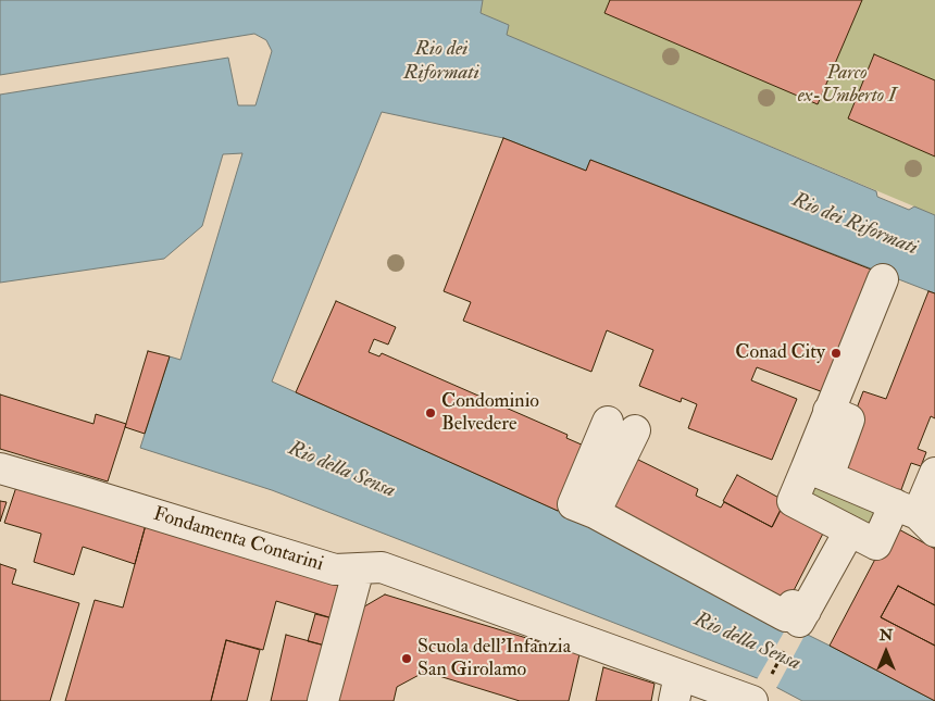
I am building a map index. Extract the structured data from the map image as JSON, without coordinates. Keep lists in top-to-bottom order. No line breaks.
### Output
{"streets":{"street":["Fondamenta Contarini"]},"water":["Rio dei Riformati","Rio della Sensa"],"parks":["Parco ex-Umberto I"],"places":["Conad City","Condominio Belvedere","Scuola dell'Infanzia San Girolamo"],"north":"top"}
